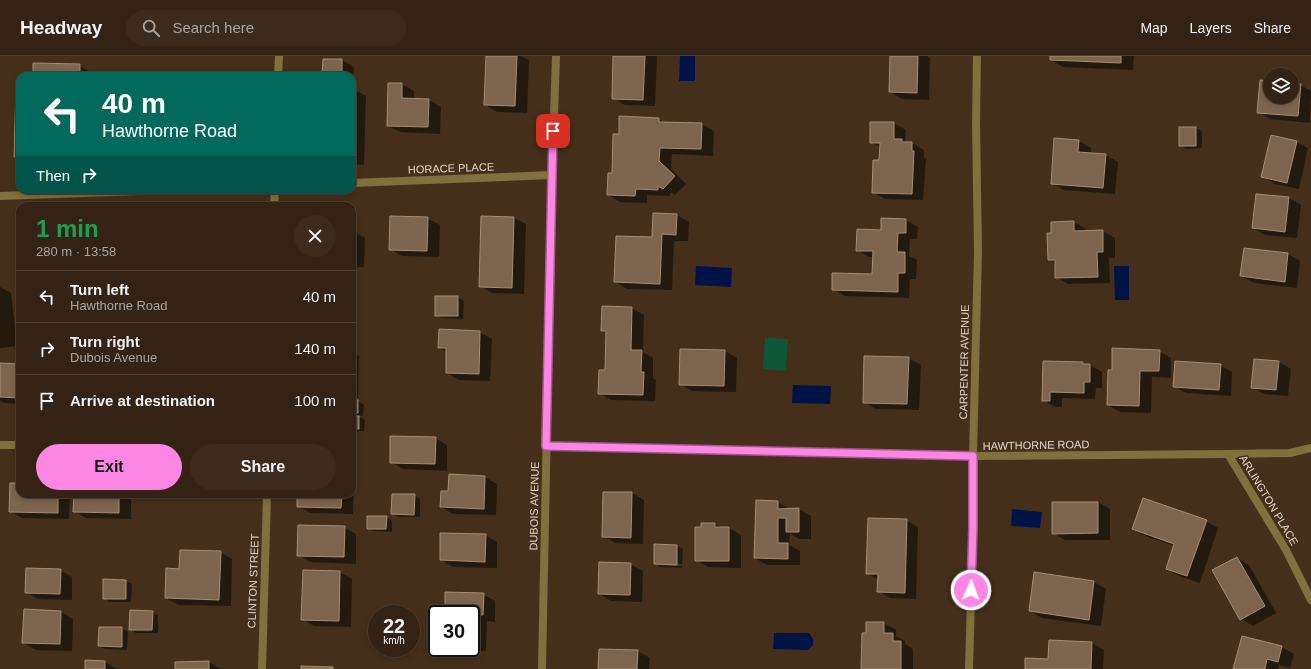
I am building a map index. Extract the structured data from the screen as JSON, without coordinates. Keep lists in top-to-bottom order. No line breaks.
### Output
{"streets":{"street":["HORACE PLACE","CARPENTER AVENUE","HAWTHORNE ROAD","ARLINGTON PLACE","DUBOIS AVENUE","CLINTON STREET"]},"crossings":[["HORACE PLACE","DUBOIS AVENUE"],["CARPENTER AVENUE","HAWTHORNE ROAD"],["HAWTHORNE ROAD","ARLINGTON PLACE"],["HAWTHORNE ROAD","DUBOIS AVENUE"]],"page":{"header":"Headway","search":"Search here","nav":["Map","Layers","Share"],"turn":["40 m","Hawthorne Road"],"then":"Then","heading":["1 min","280 m · 13:58"],"list":[{"name":"Turn left","note":"Hawthorne Road","value":"40 m"},{"name":"Turn right","note":"Dubois Avenue","value":"140 m"},{"name":"Arrive at destination","value":"100 m"}],"buttons":["Exit","Share"],"speed":"22 km/h","limit":"30"}}
